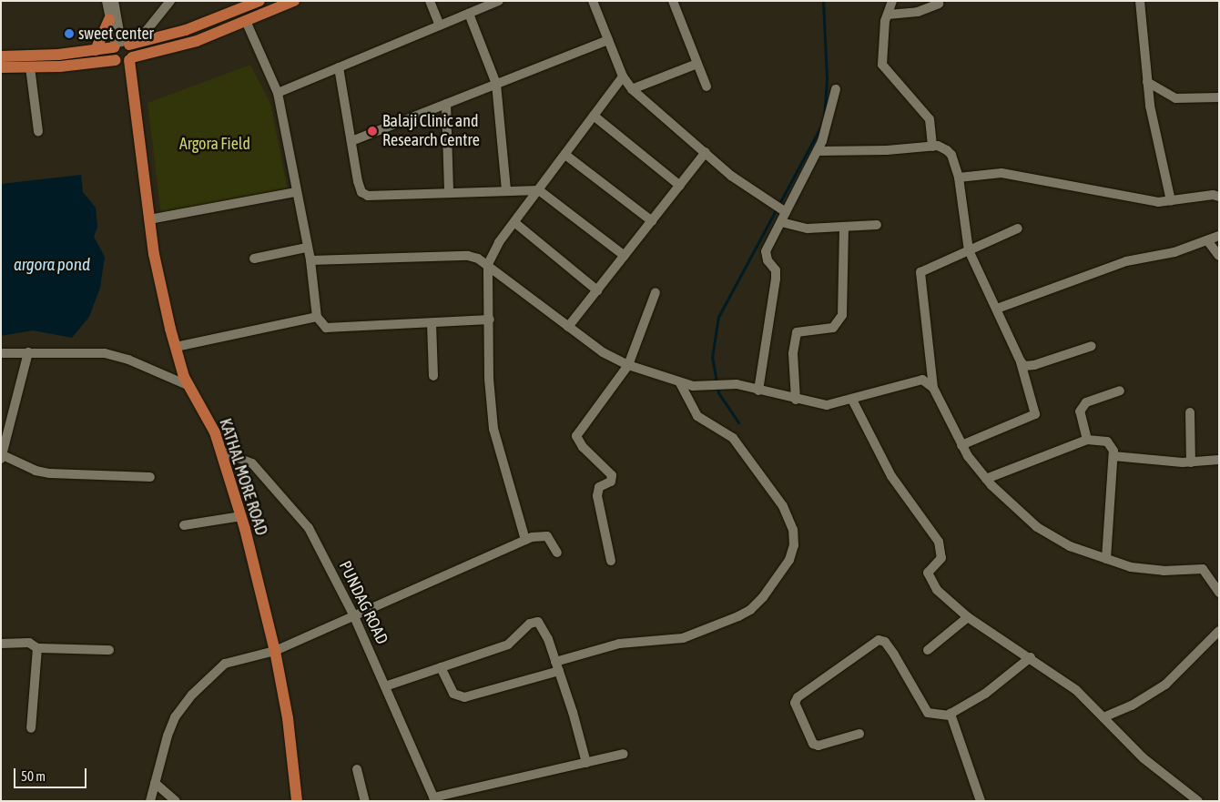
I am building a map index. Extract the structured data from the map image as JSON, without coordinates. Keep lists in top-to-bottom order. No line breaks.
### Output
{"streets":{"main road":["KATHAL MORE ROAD"],"street":["PUNDAG ROAD"]},"crossings":[["KATHAL MORE ROAD","PUNDAG ROAD"]],"water":["argora pond"],"parks":["Argora Field"],"places":["sweet center","Balaji Clinic and Research Centre"],"scale_bar":"50 m"}
